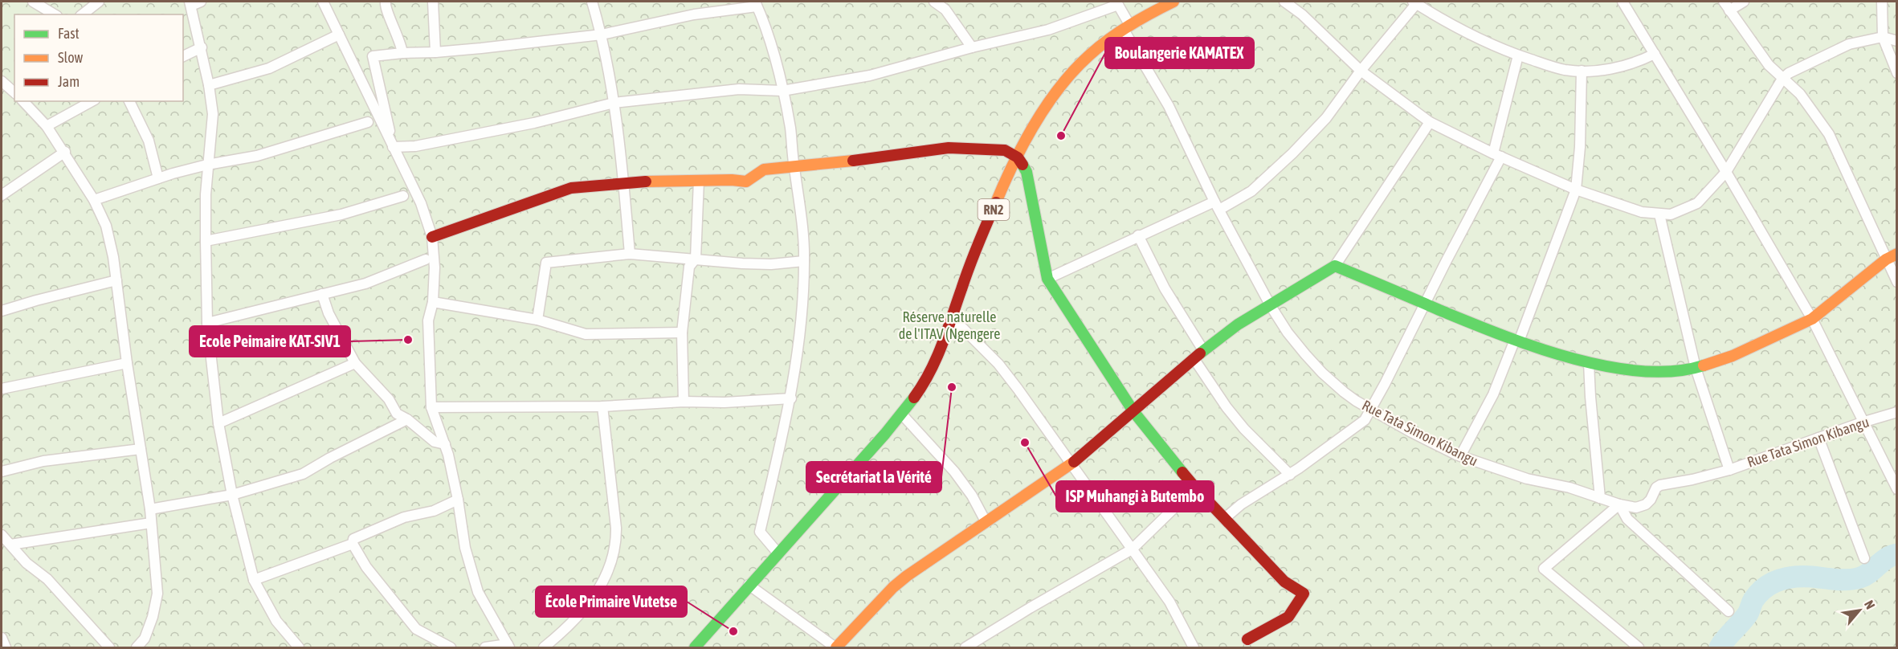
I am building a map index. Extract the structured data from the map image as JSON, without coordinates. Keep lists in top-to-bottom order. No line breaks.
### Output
{"streets":{"main road":["RN2"],"street":["Rue Tata Simon Kibangu"]},"crossings":[["RN2","Rue Tata Simon Kibangu"]],"parks":["Réserve naturelle de l'ITAV (Ngengere"],"places":["Boulangerie KAMATEX","Ecole Peimaire KAT-SIV1","Secrétariat la Vérité","ISP Muhangi à Butembo","École Primaire Vutetse"],"legend":["Fast","Slow","Jam"],"north":"top right"}
